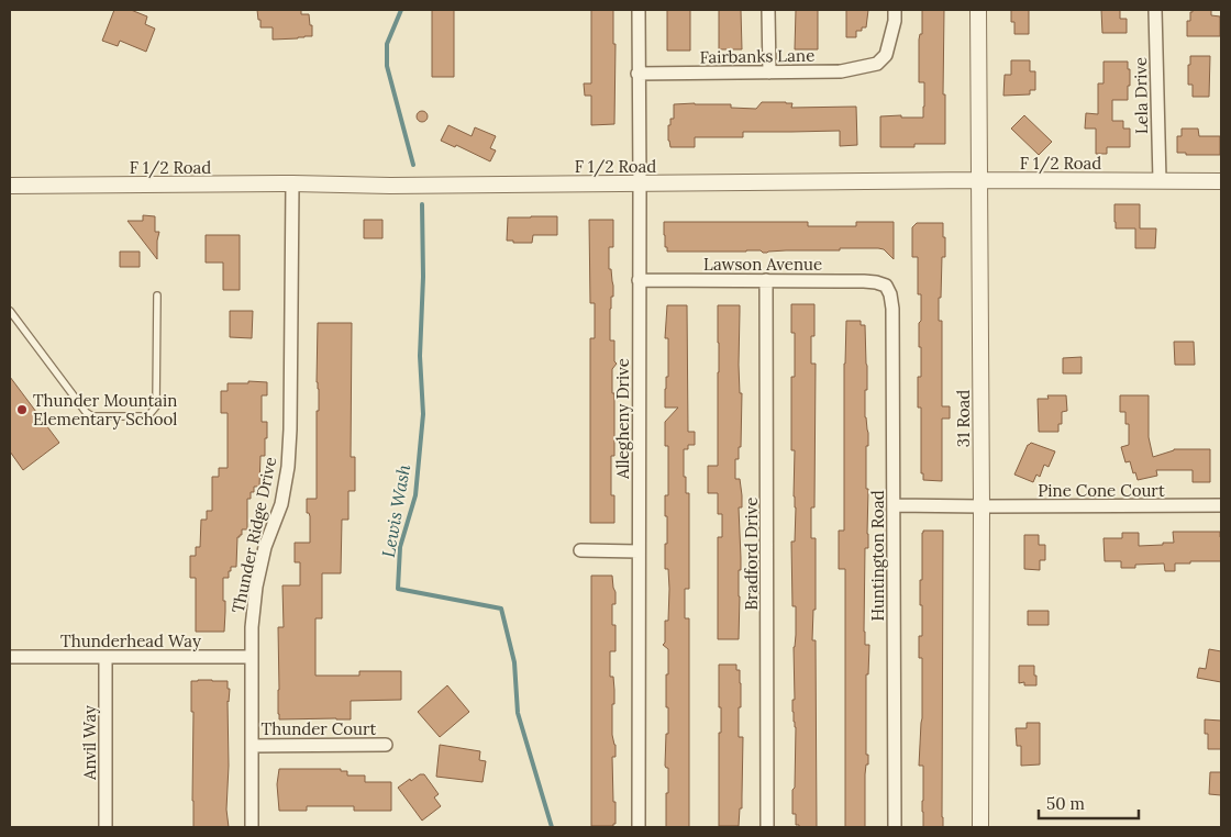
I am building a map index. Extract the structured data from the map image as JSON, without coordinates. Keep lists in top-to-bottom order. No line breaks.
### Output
{"streets":{"street":["Fairbanks Lane","Lela Drive","F 1/2 Road","Lawson Avenue","Allegheny Drive","31 Road","Pine Cone Court","Thunder Ridge Drive","Bradford Drive","Huntington Road","Thunderhead Way","Thunder Court","Anvil Way"]},"crossings":[["Fairbanks Lane","Allegheny Drive"],["Lela Drive","F 1/2 Road"],["F 1/2 Road","Allegheny Drive"],["F 1/2 Road","31 Road"],["F 1/2 Road","Thunder Ridge Drive"],["Lawson Avenue","Allegheny Drive"],["Lawson Avenue","Bradford Drive"],["Lawson Avenue","Huntington Road"],["31 Road","Pine Cone Court"],["Pine Cone Court","Huntington Road"],["Thunder Ridge Drive","Thunderhead Way"],["Thunder Ridge Drive","Thunder Court"],["Thunderhead Way","Anvil Way"]],"water":["Lewis Wash"],"places":["Thunder Mountain Elementary School"],"scale_bar":"50 m"}
